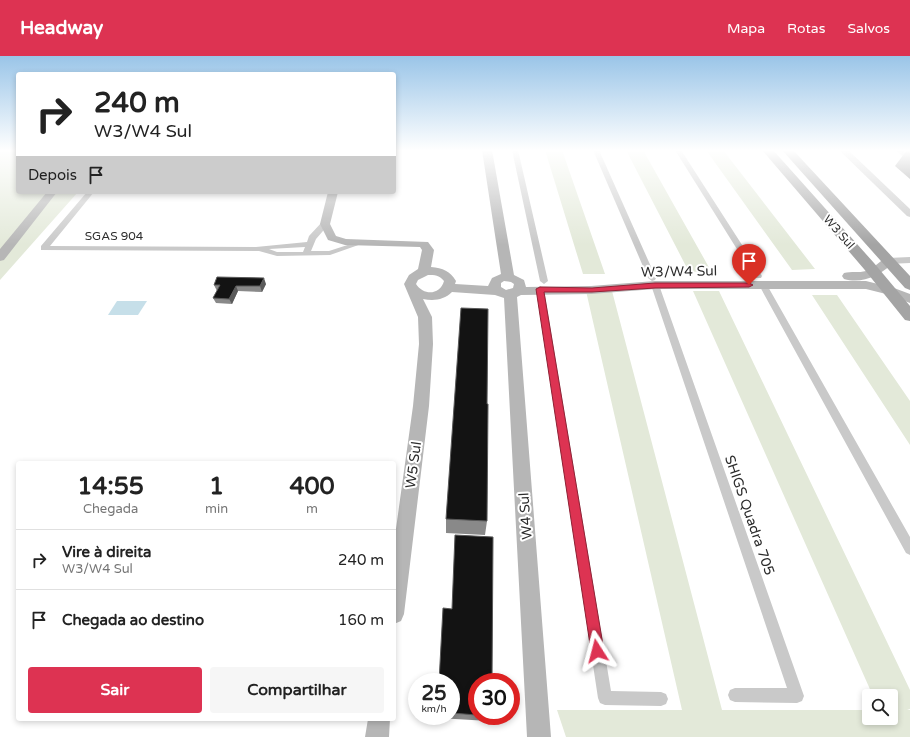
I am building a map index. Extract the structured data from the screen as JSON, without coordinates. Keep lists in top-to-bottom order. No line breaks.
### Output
{"streets":{"main road":["W3 Sul","W3/W4 Sul","W5 Sul","W4 Sul"],"street":["SGAS 904","SHIGS Quadra 705"]},"crossings":[["W3 Sul","W3/W4 Sul"],["W3/W4 Sul","W5 Sul"],["W3/W4 Sul","SHIGS Quadra 705"],["W3/W4 Sul","W4 Sul"]],"page":{"header":"Headway","nav":["Mapa","Rotas","Salvos"],"turn":["240 m","W3/W4 Sul"],"then":"Depois","eta":["14:55","Chegada","1","min","400","m"],"list":[{"name":"Vire à direita","note":"W3/W4 Sul","value":"240 m"},{"name":"Chegada ao destino","value":"160 m"}],"buttons":["Sair","Compartilhar"],"speed":"25 km/h","limit":"30"}}
